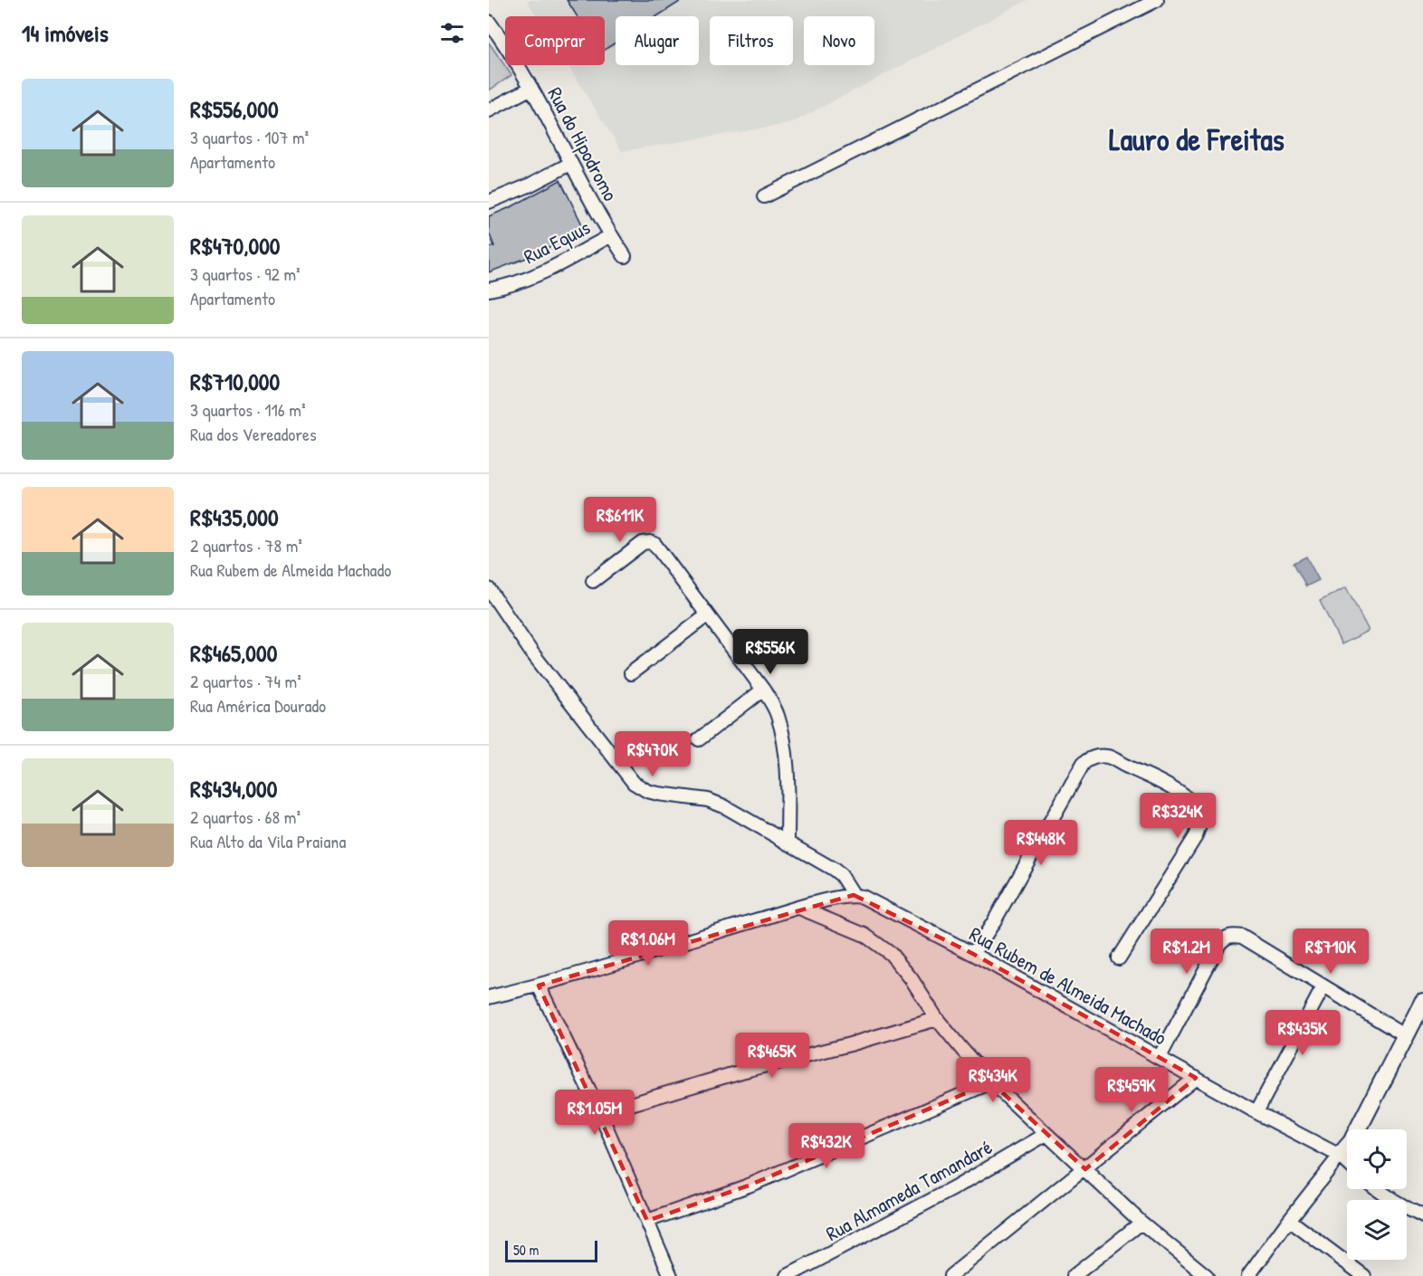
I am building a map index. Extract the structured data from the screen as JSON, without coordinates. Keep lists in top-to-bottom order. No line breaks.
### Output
{"streets":{"street":["Rua do Hipodromo","Rua Equus","Rua Rubem de Almeida Machado","Rua Almameda Tamandaré"]},"crossings":[["Rua do Hipodromo","Rua Equus"]],"districts":["Lauro de Freitas"],"scale_bar":"50 m","page":{"heading":"14 imóveis","chip":["Comprar","Alugar","Filtros","Novo"],"list":[{"name":"R$556,000","note":"3 quartos · 107 m² · Apartamento"},{"name":"R$470,000","note":"3 quartos · 92 m² · Apartamento"},{"name":"R$710,000","note":"3 quartos · 116 m² · Rua dos Vereadores"},{"name":"R$435,000","note":"2 quartos · 78 m² · Rua Rubem de Almeida Machado"},{"name":"R$465,000","note":"2 quartos · 74 m² · Rua América Dourado"},{"name":"R$434,000","note":"2 quartos · 68 m² · Rua Alto da Vila Praiana"}],"price":["R$611K","R$556K","R$470K","R$324K","R$448K","R$1.06M","R$1.2M","R$710K","R$435K","R$465K","R$434K","R$459K","R$1.05M","R$432K"],"scale":"50 m"}}
